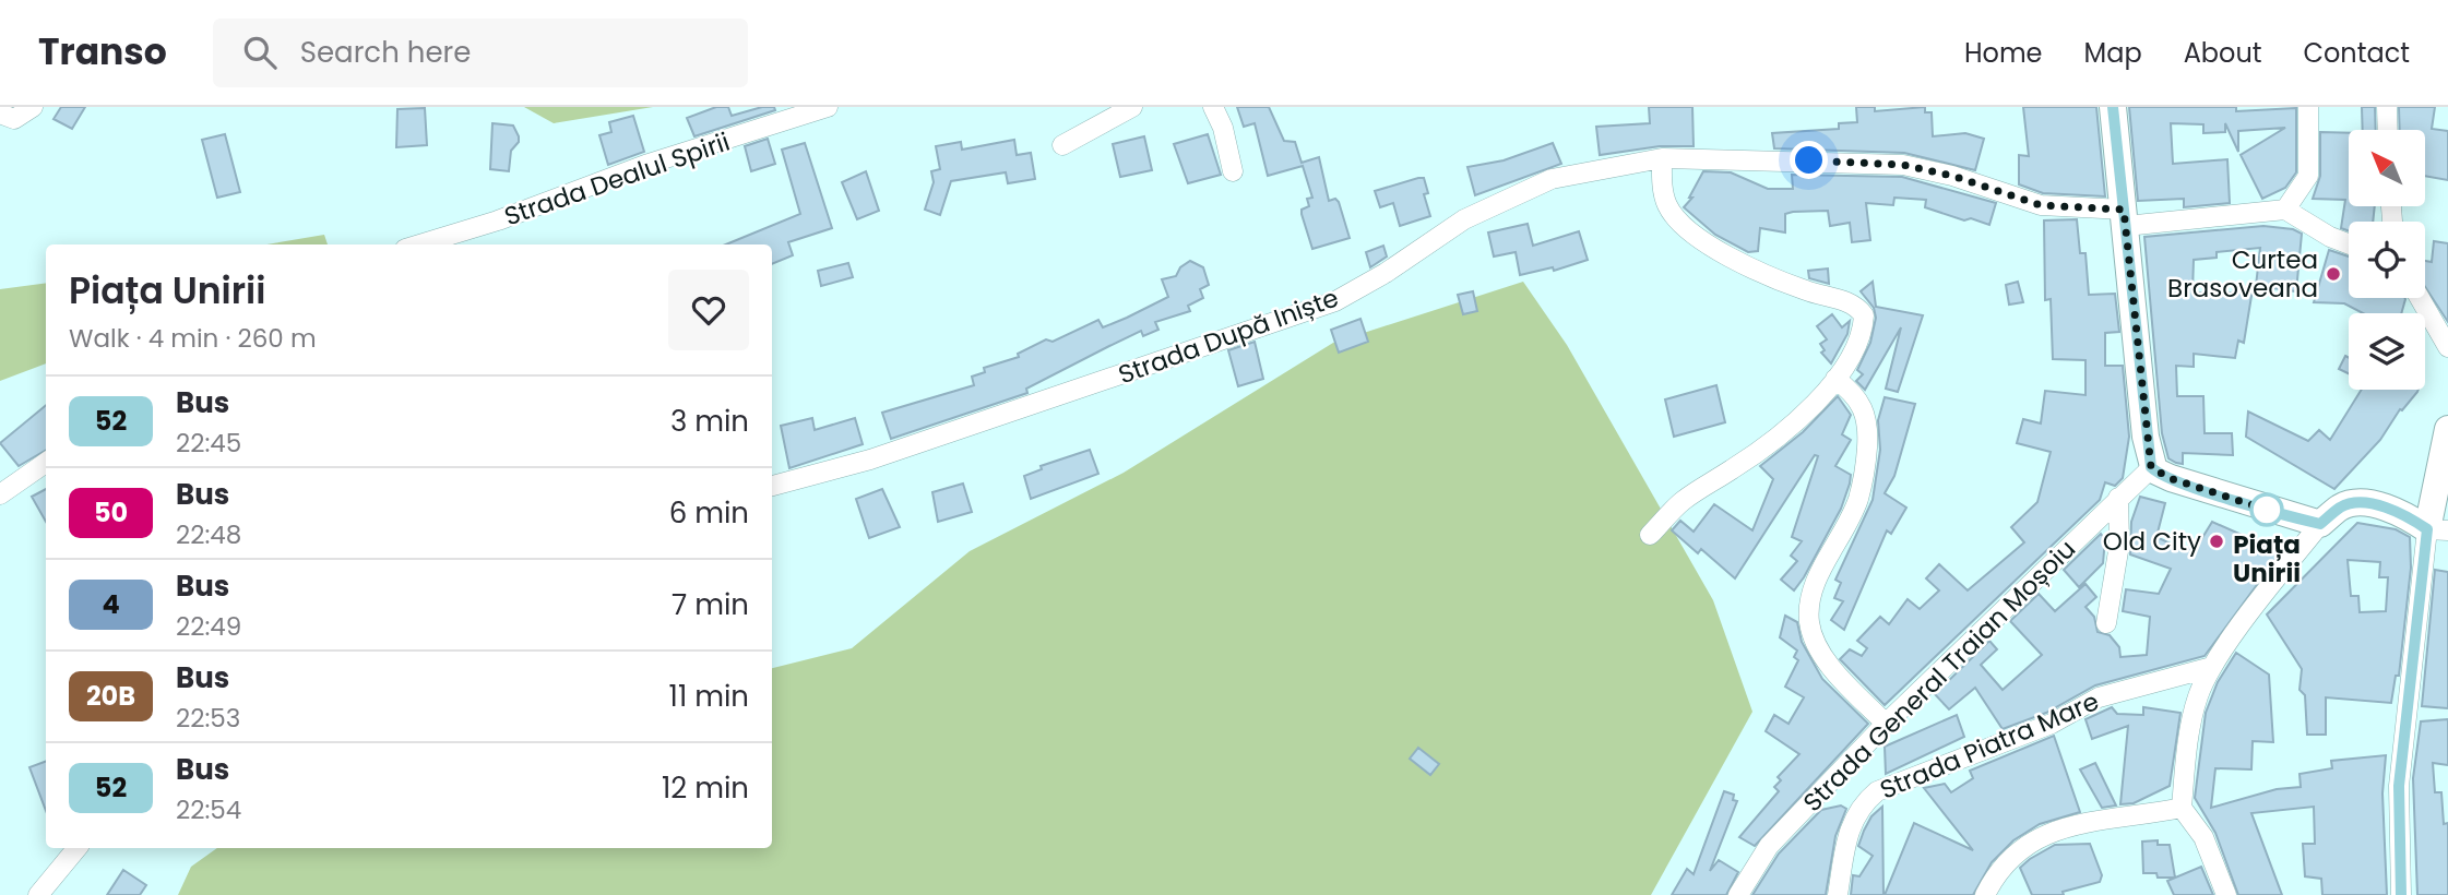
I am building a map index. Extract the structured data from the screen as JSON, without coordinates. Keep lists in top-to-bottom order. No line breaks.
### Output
{"streets":{"street":["Strada Dealul Spirii","Strada După Iniște","Strada General Traian Moșoiu","Strada Piatra Mare"]},"places":["Curtea Brasoveana","Piața Unirii","Old City"],"lines":["bus line 52"],"north":"top left","page":{"header":"Transo","search":"Search here","nav":["Home","Map","About","Contact"],"heading":["Piața Unirii","Walk · 4 min · 260 m"],"list":[{"mark":"52","name":"Bus","note":"22:45","value":"3 min"},{"mark":"50","name":"Bus","note":"22:48","value":"6 min"},{"mark":"4","name":"Bus","note":"22:49","value":"7 min"},{"mark":"20B","name":"Bus","note":"22:53","value":"11 min"},{"mark":"52","name":"Bus","note":"22:54","value":"12 min"}]}}
